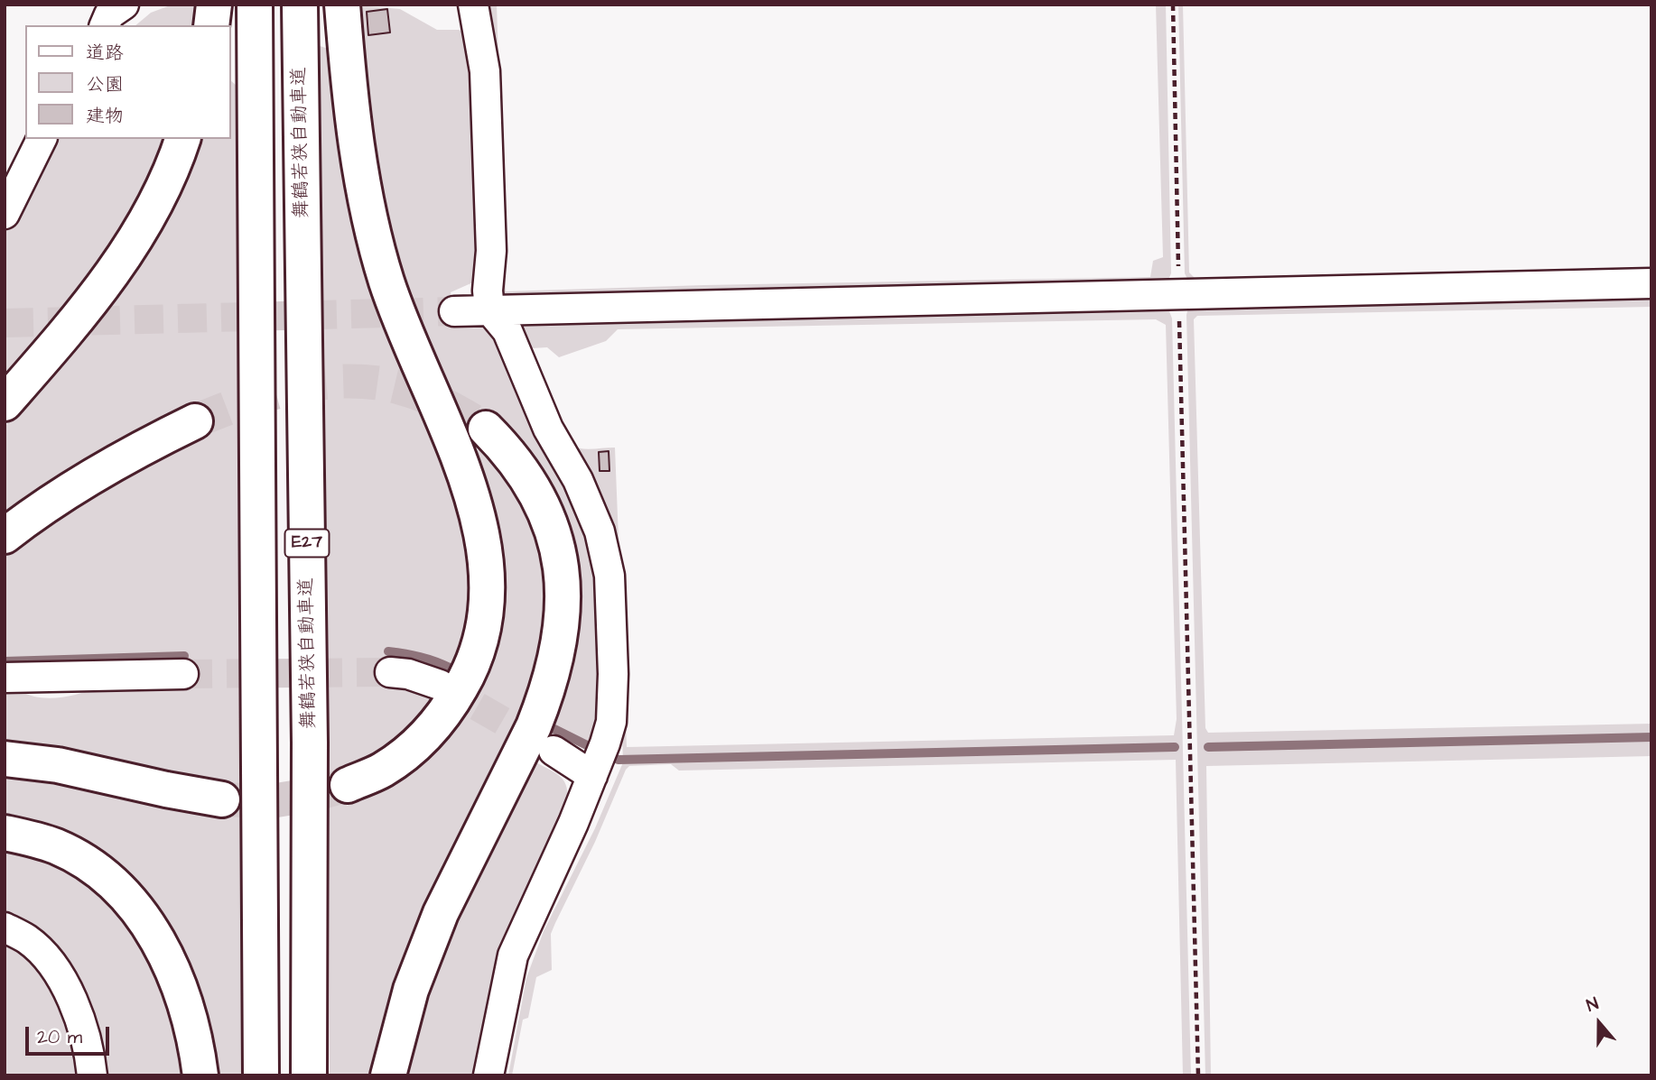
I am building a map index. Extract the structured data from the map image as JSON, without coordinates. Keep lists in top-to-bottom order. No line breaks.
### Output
{"streets":{"highway":["舞鶴若狭自動車道","E27"]},"legend":["道路","公園","建物"],"scale_bar":"20 m","north":"top"}
